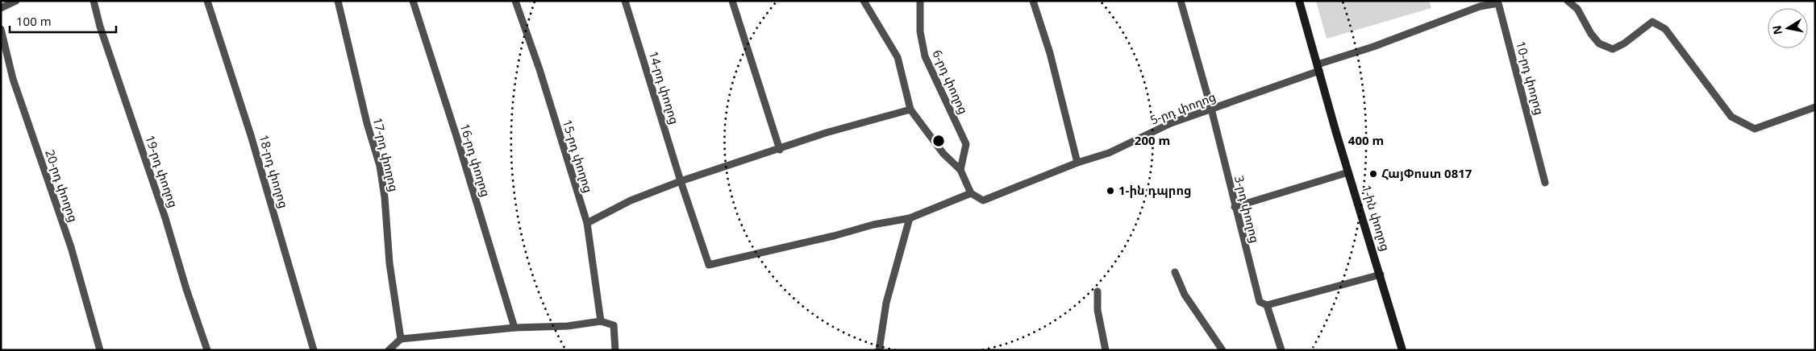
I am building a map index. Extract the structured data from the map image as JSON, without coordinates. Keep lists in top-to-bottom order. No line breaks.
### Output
{"streets":{"main road":["1-ին փողոց"],"street":["10-րդ փողոց","6-րդ փողոց","14-րդ փողոց","5-րդ փողոց","17-րդ փողոց","15-րդ փողոց","16-րդ փողոց","19-րդ փողոց","18-րդ փողոց","20-րդ փողոց","3-րդ փողոց"]},"crossings":[["10-րդ փողոց","5-րդ փողոց"],["5-րդ փողոց","3-րդ փողոց"],["5-րդ փողոց","1-ին փողոց"]],"places":["ՀայՓոստ 0817","1-ին դպրոց"],"scale_bar":"100 m","north":"left","rings":["200 m","400 m"]}
